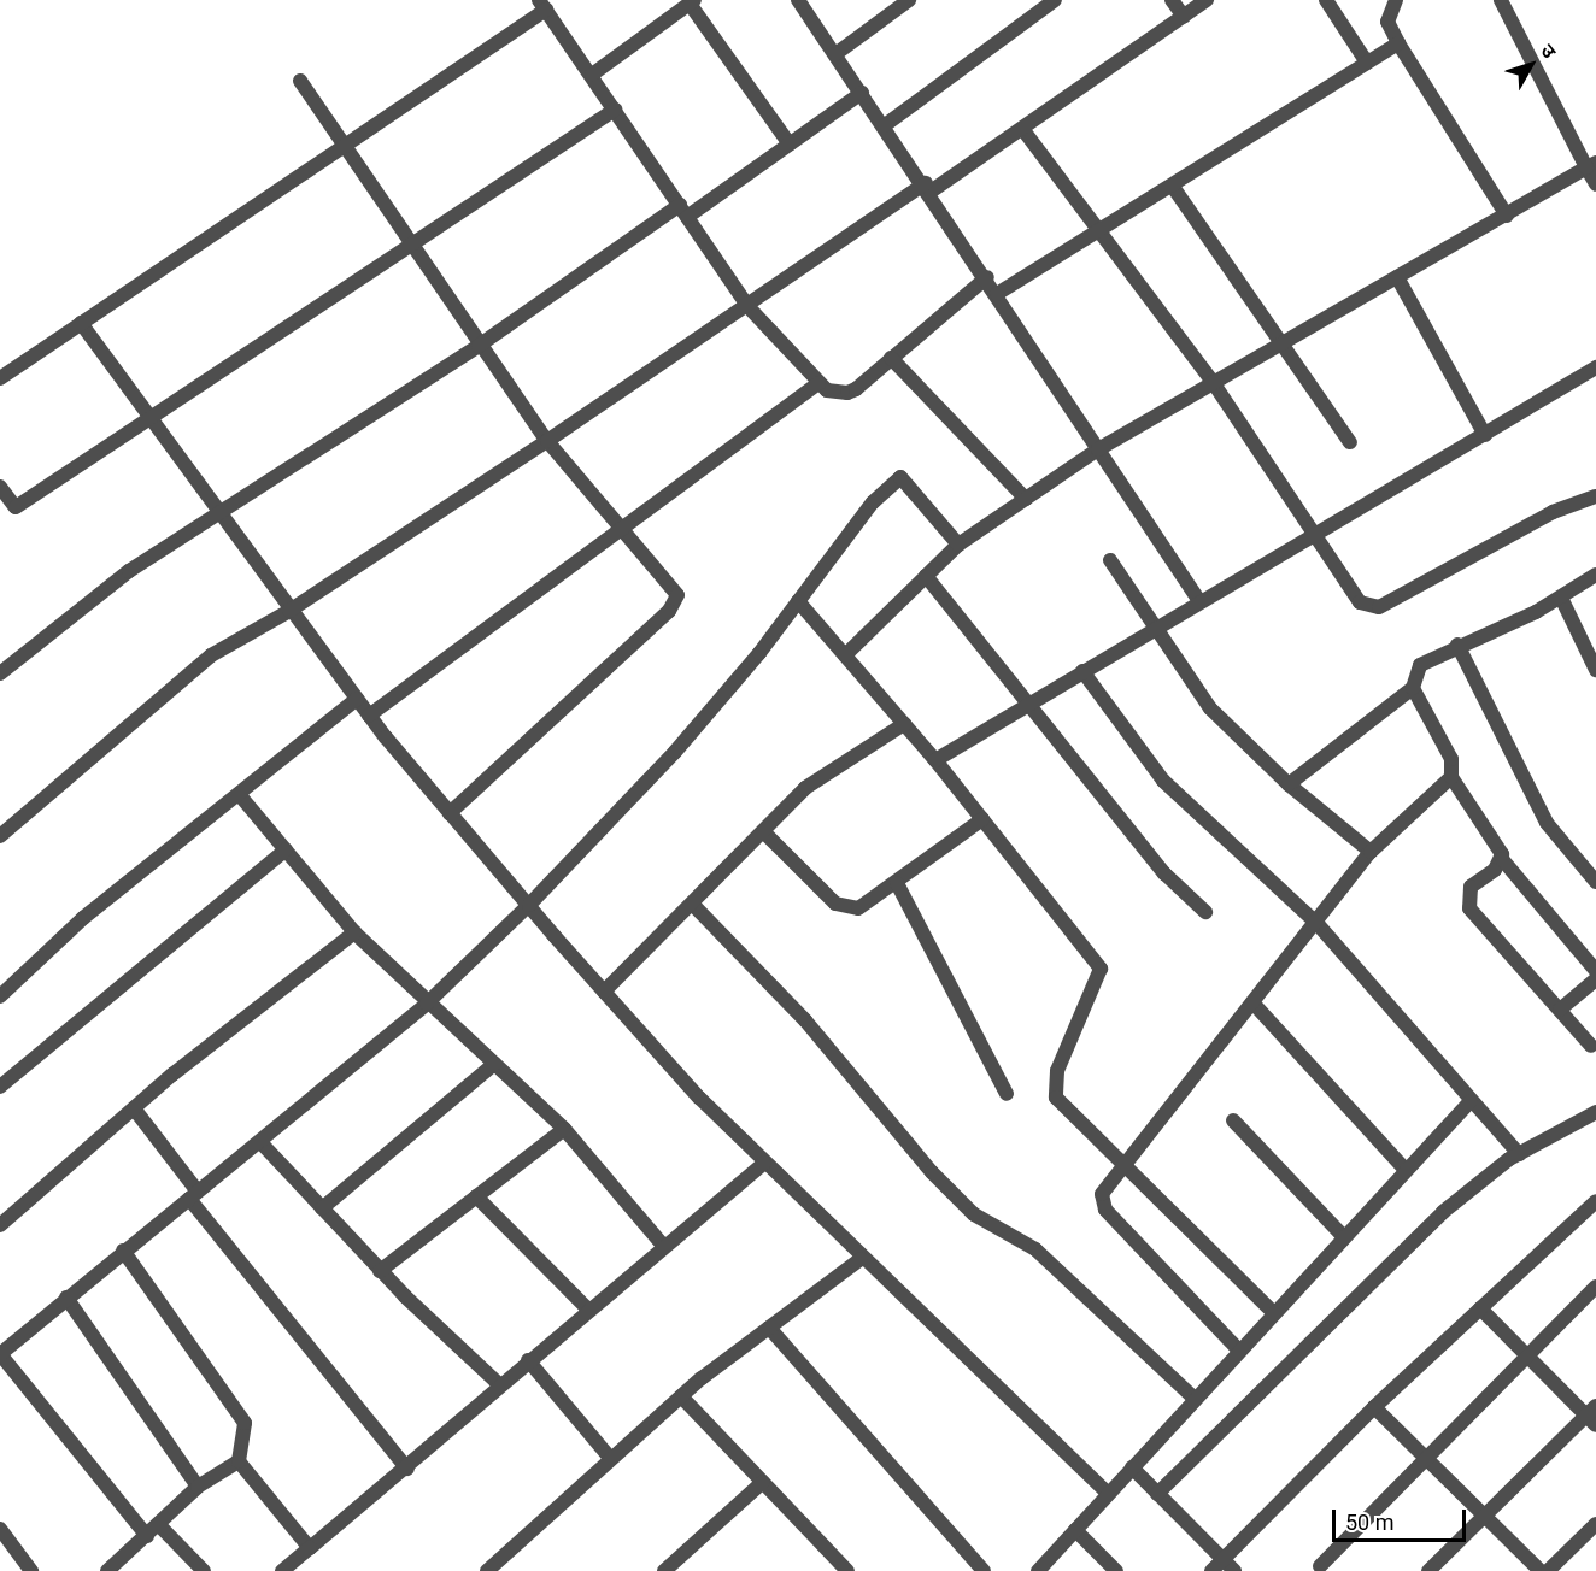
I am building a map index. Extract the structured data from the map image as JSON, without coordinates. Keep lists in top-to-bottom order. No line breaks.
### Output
{"scale_bar":"50 m","north":"top right"}
